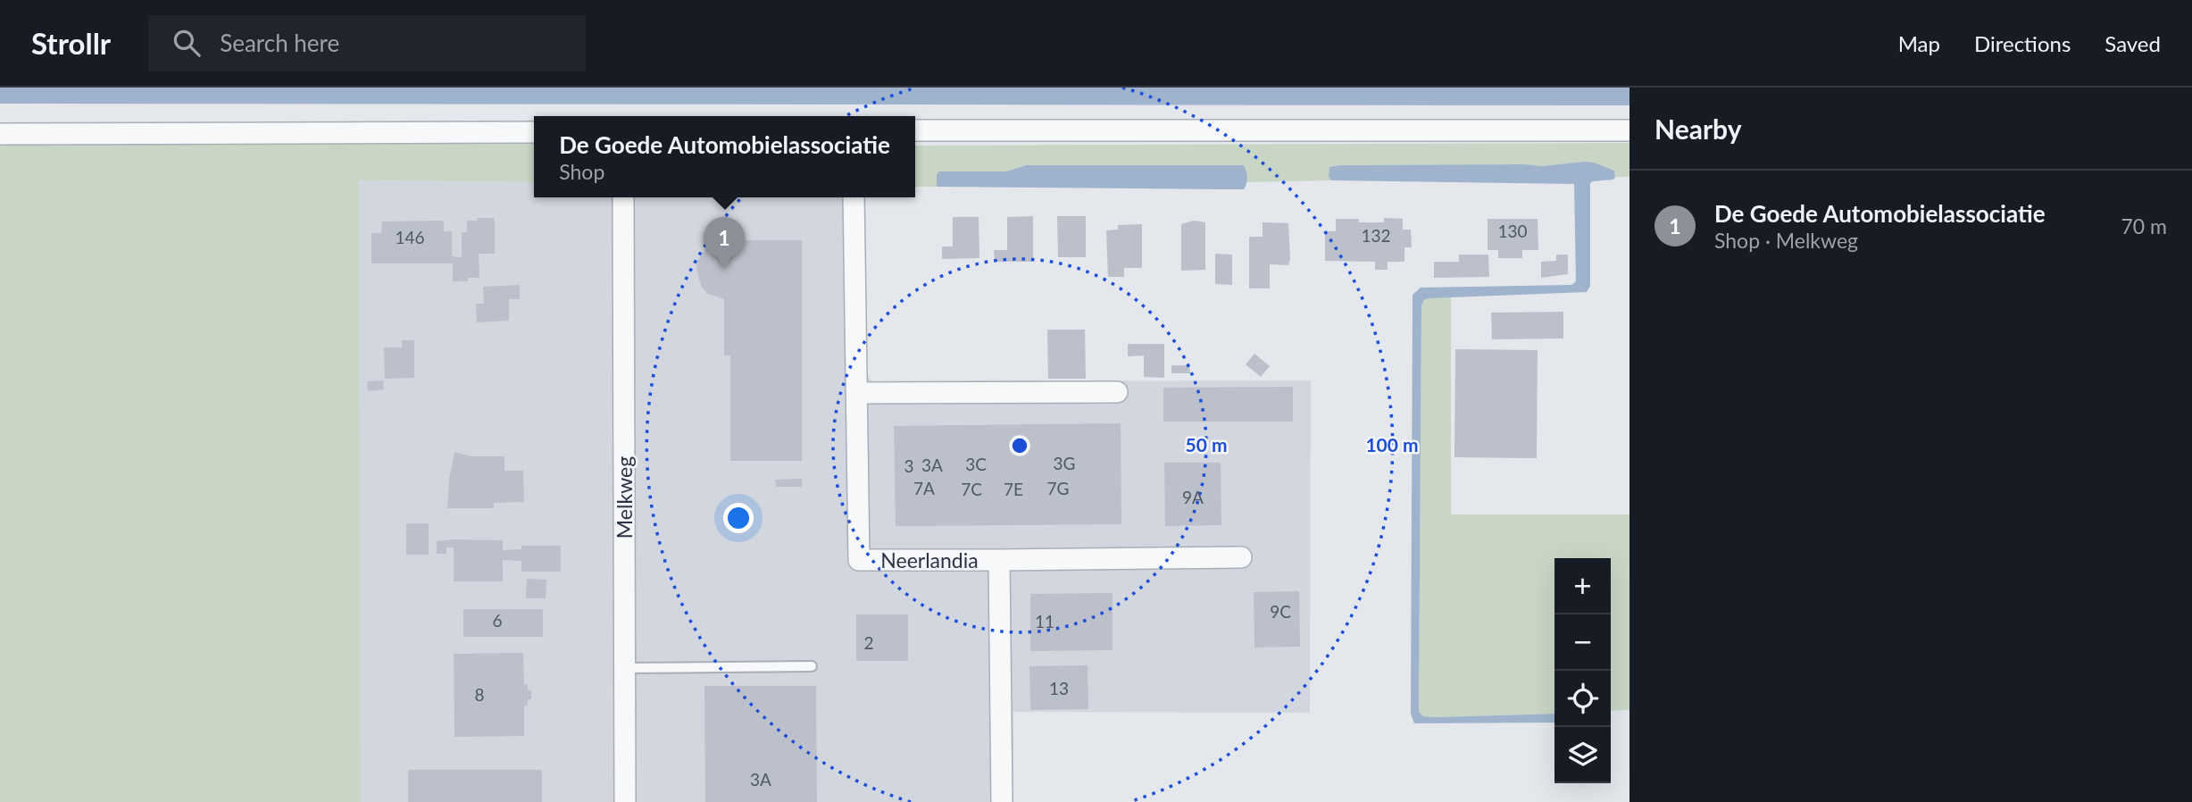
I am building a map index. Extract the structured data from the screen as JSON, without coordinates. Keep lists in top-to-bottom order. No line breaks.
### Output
{"streets":{"street":["Melkweg","Neerlandia"]},"house_numbers":["130","132","146","3G","3C","3A","3","7A","7G","7C","7E","9A","9C","6","11","2","13","8","3A"],"page":{"header":"Strollr","search":"Search here","nav":["Map","Directions","Saved"],"heading":"Nearby","popup":["De Goede Automobielassociatie","Shop"],"list":[{"mark":"1","name":"De Goede Automobielassociatie","note":"Shop · Melkweg","value":"70 m"}],"pins":"1","map_buttons":["+","−"]},"rings":["50 m","100 m"]}
